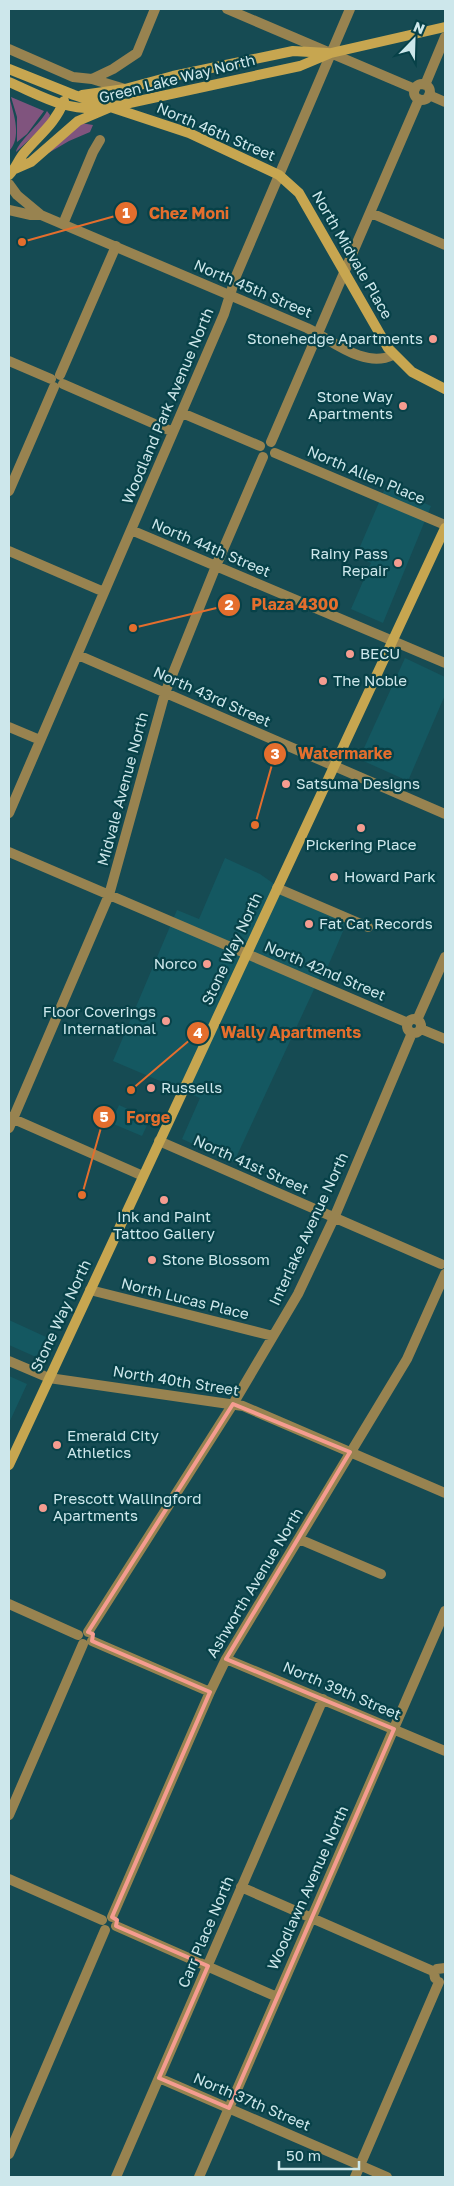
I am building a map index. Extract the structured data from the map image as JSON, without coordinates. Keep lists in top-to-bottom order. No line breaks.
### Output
{"streets":{"main road":["Green Lake Way North","North 46th Street","North Midvale Place","Stone Way North"],"street":["North 45th Street","Woodland Park Avenue North","North Allen Place","North 44th Street","North 43rd Street","Midvale Avenue North","North 42nd Street","North 41st Street","Interlake Avenue North","North Lucas Place","North 40th Street","Ashworth Avenue North","North 39th Street","Woodlawn Avenue North","Carr Place North","North 37th Street"]},"crossings":[["Green Lake Way North","North 46th Street"],["Green Lake Way North","Woodland Park Avenue North"],["North 46th Street","North Midvale Place"],["North 46th Street","Woodland Park Avenue North"],["North Midvale Place","North 45th Street"],["North Midvale Place","Woodland Park Avenue North"],["North 45th Street","Woodland Park Avenue North"],["Woodland Park Avenue North","North 44th Street"],["Woodland Park Avenue North","North 43rd Street"],["North Allen Place","Midvale Avenue North"],["North Allen Place","Stone Way North"],["North 44th Street","Midvale Avenue North"],["North 44th Street","Stone Way North"],["North 43rd Street","Midvale Avenue North"],["North 43rd Street","Stone Way North"],["Midvale Avenue North","North 42nd Street"],["Stone Way North","North 42nd Street"],["Stone Way North","North 41st Street"],["Stone Way North","North Lucas Place"],["Stone Way North","North 40th Street"],["North 42nd Street","Interlake Avenue North"],["North 41st Street","Interlake Avenue North"],["Interlake Avenue North","North Lucas Place"],["Interlake Avenue North","North 40th Street"],["North 40th Street","Ashworth Avenue North"],["Ashworth Avenue North","North 39th Street"],["North 39th Street","Woodlawn Avenue North"],["North 39th Street","Carr Place North"],["Woodlawn Avenue North","North 37th Street"],["Carr Place North","North 37th Street"]],"places":["Chez Moni","Stonehedge Apartments","Stone Way Apartments","Rainy Pass Repair","Plaza 4300","BECU","The Noble","Satsuma Designs","Watermarke","Pickering Place","Howard Park","Fat Cat Records","Norco","Floor Coverings International","Russells","Wally Apartments","Forge","Ink and Paint Tattoo Gallery","Stone Blossom","Emerald City Athletics","Prescott Wallingford Apartments"],"scale_bar":"50 m","north":"top right"}
